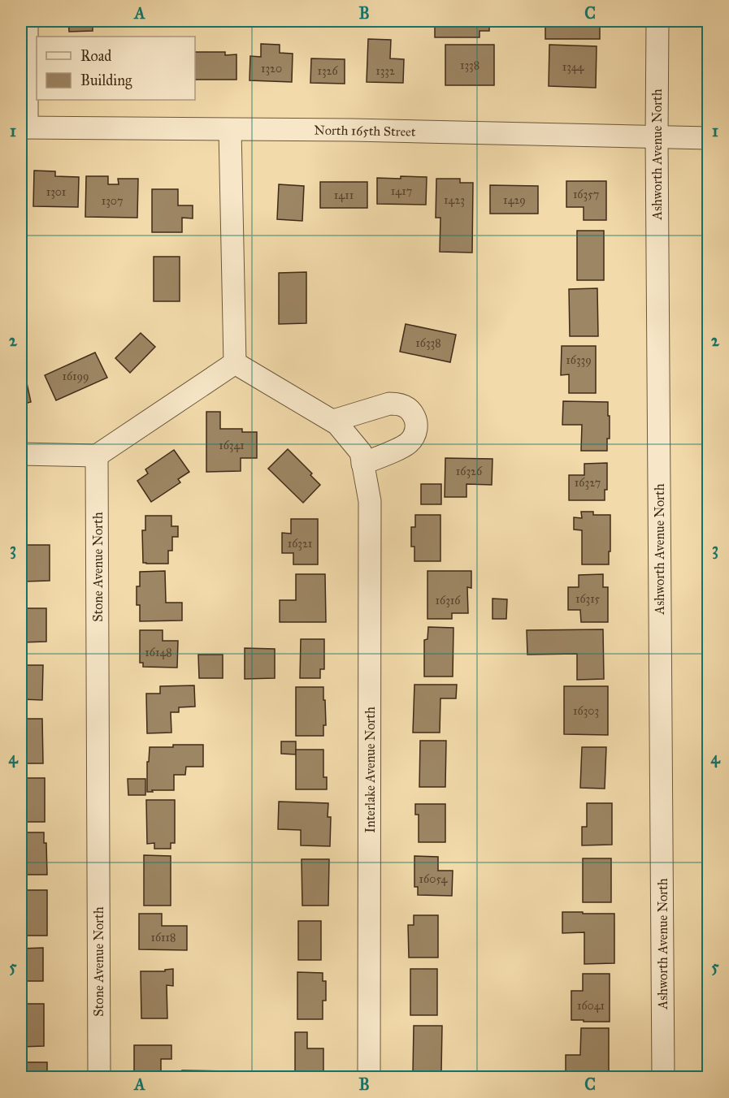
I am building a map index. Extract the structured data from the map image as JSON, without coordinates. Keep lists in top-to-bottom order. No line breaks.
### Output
{"streets":{"street":["North 165th Street","Ashworth Avenue North","Stone Avenue North","Interlake Avenue North"]},"crossings":[["North 165th Street","Ashworth Avenue North"]],"house_numbers":["1338","1344","1320","1326","1332","1417","1301","16357","1411","1423","1429","1307","16338","16339","16199","16341","16326","16327","16321","16315","16316","16148","16303","16054","16118","16041"],"legend":["Road","Building"],"grid":{"columns":["A","B","C"],"rows":["1","2","3","4","5"]}}
